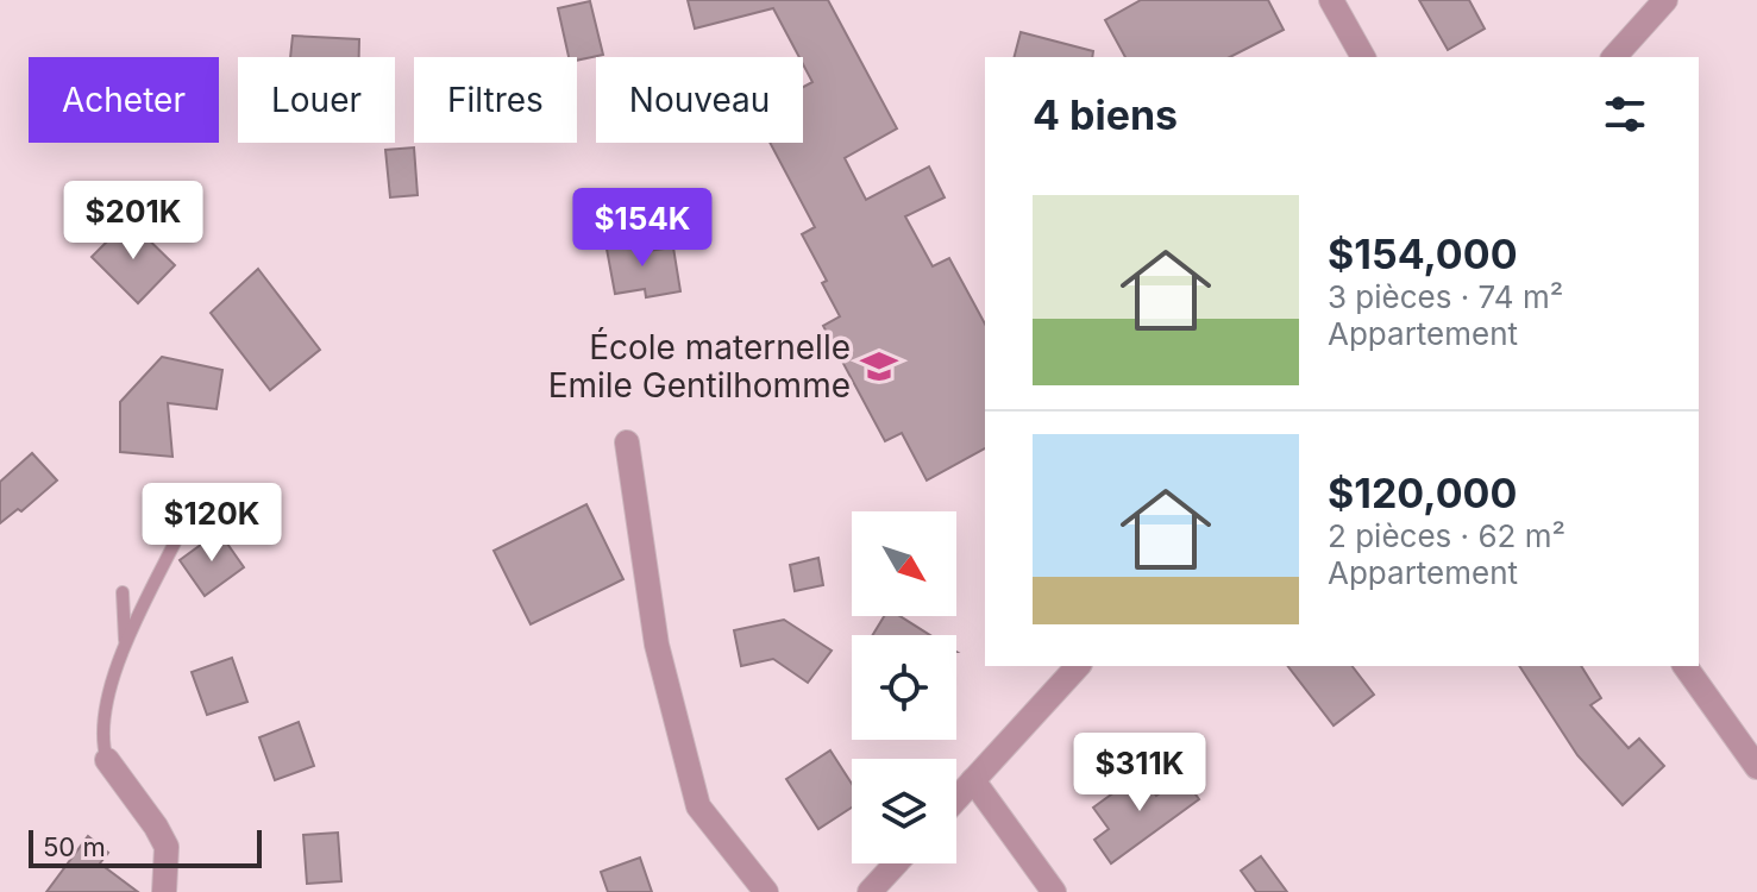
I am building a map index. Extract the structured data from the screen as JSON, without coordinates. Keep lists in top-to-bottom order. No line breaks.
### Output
{"places":{"school or university":["École maternelle Emile Gentilhomme"]},"scale_bar":"50 m","north":"bottom right","page":{"chip":["Acheter","Louer","Filtres","Nouveau"],"heading":"4 biens","list":[{"name":"$154,000","note":"3 pièces · 74 m² · Appartement"},{"name":"$120,000","note":"2 pièces · 62 m² · Appartement"}],"price":["$201K","$154K","$120K","$311K"],"scale":"50 m"}}
